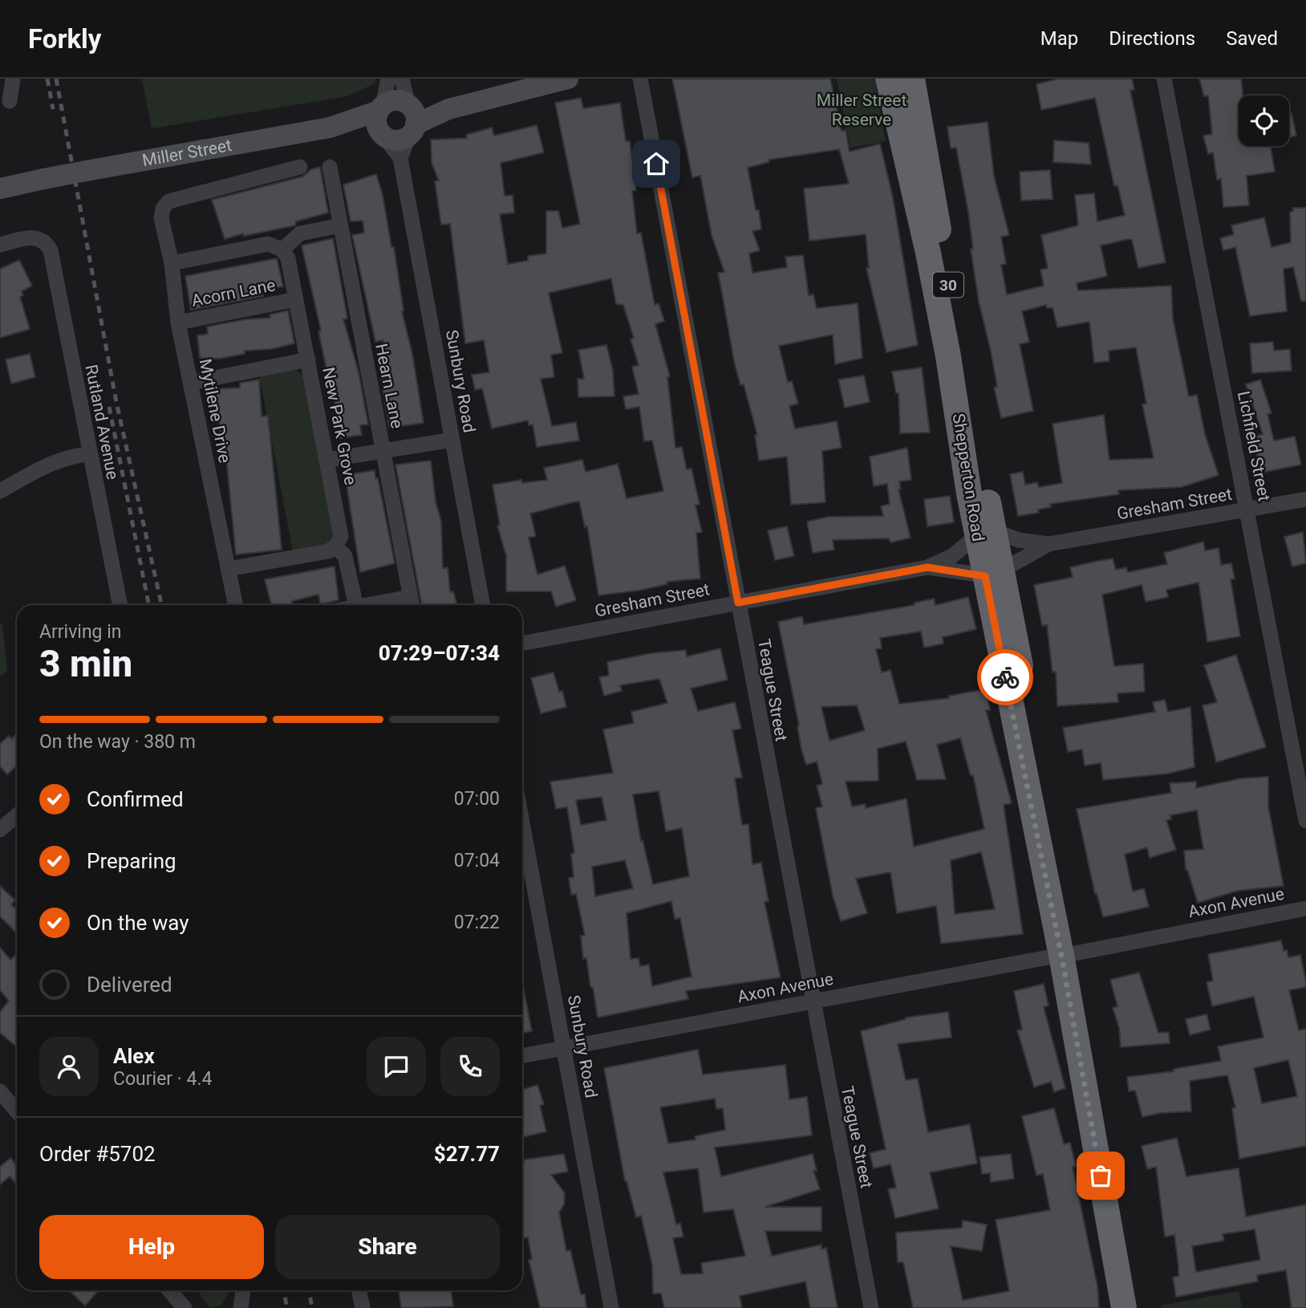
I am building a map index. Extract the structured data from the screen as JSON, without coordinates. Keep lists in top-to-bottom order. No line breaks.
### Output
{"streets":{"highway":["30","Shepperton Road"],"main road":["Miller Street"],"street":["Acorn Lane","Sunbury Road","Hearn Lane","Mytilene Drive","Rutland Avenue","New Park Grove","Lichfield Street","Gresham Street","Teague Street","Axon Avenue"]},"crossings":[["Miller Street","Sunbury Road"],["Acorn Lane","Mytilene Drive"],["Acorn Lane","New Park Grove"],["Sunbury Road","Axon Avenue"],["Lichfield Street","Gresham Street"],["Shepperton Road","Gresham Street"],["Shepperton Road","Axon Avenue"],["Gresham Street","Teague Street"],["Teague Street","Axon Avenue"]],"parks":["Miller Street Reserve"],"page":{"header":"Forkly","nav":["Map","Directions","Saved"],"heading":["3 min","Arriving in","07:29–07:34"],"panel":["Alex","Courier · 4.4","Order #5702","$27.77"],"bar":"On the way · 380 m","list":[["Confirmed","07:00"],["Preparing","07:04"],["On the way","07:22"],"Delivered"],"buttons":["Help","Share"]}}
